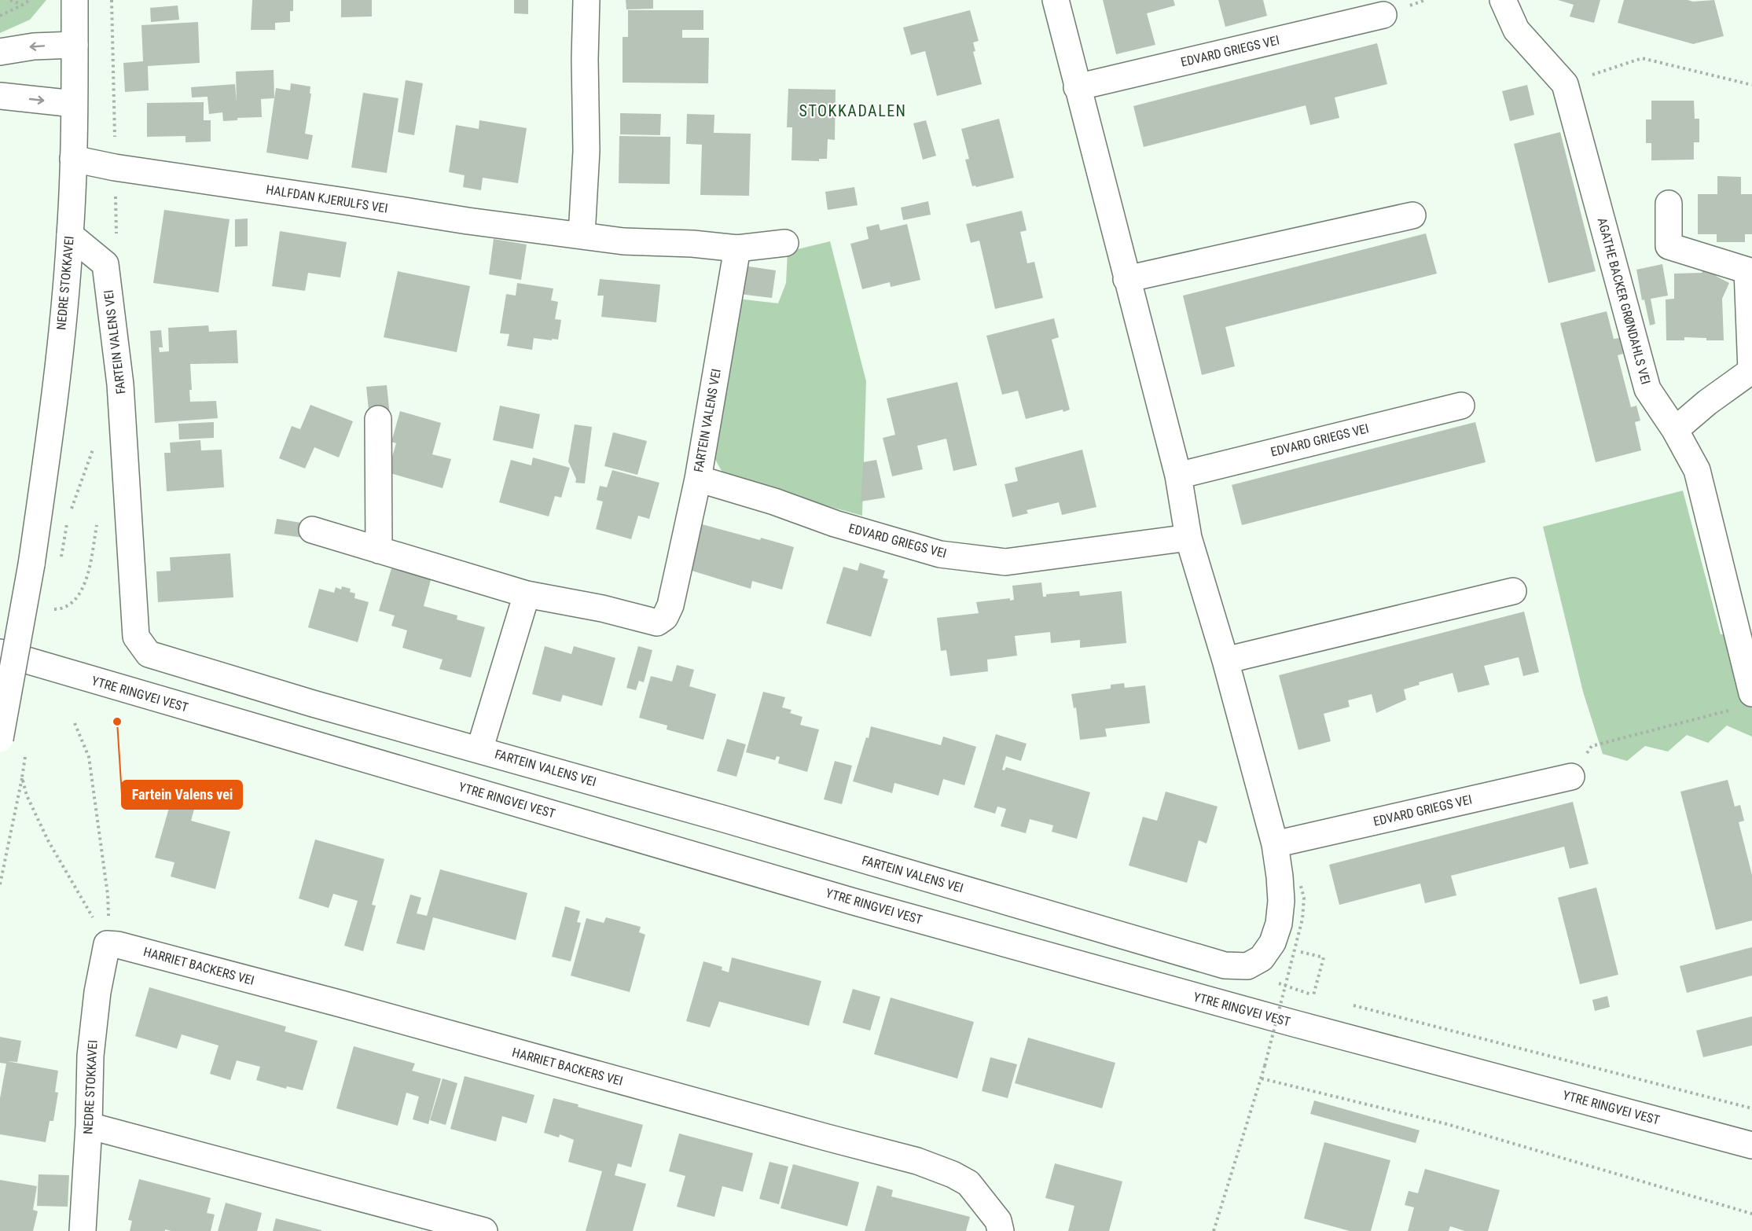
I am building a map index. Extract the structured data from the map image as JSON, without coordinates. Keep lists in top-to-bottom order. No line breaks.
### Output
{"streets":{"street":["EDVARD GRIEGS VEI","HALFDAN KJERULFS VEI","NEDRE STOKKAVEI","AGATHE BACKER GRØNDAHLS VEI","FARTEIN VALENS VEI","YTRE RINGVEI VEST","HARRIET BACKERS VEI"]},"crossings":[["EDVARD GRIEGS VEI","FARTEIN VALENS VEI"],["HALFDAN KJERULFS VEI","NEDRE STOKKAVEI"],["HALFDAN KJERULFS VEI","FARTEIN VALENS VEI"],["NEDRE STOKKAVEI","FARTEIN VALENS VEI"],["NEDRE STOKKAVEI","HARRIET BACKERS VEI"]],"districts":["STOKKADALEN"],"places":["Fartein Valens vei"]}
